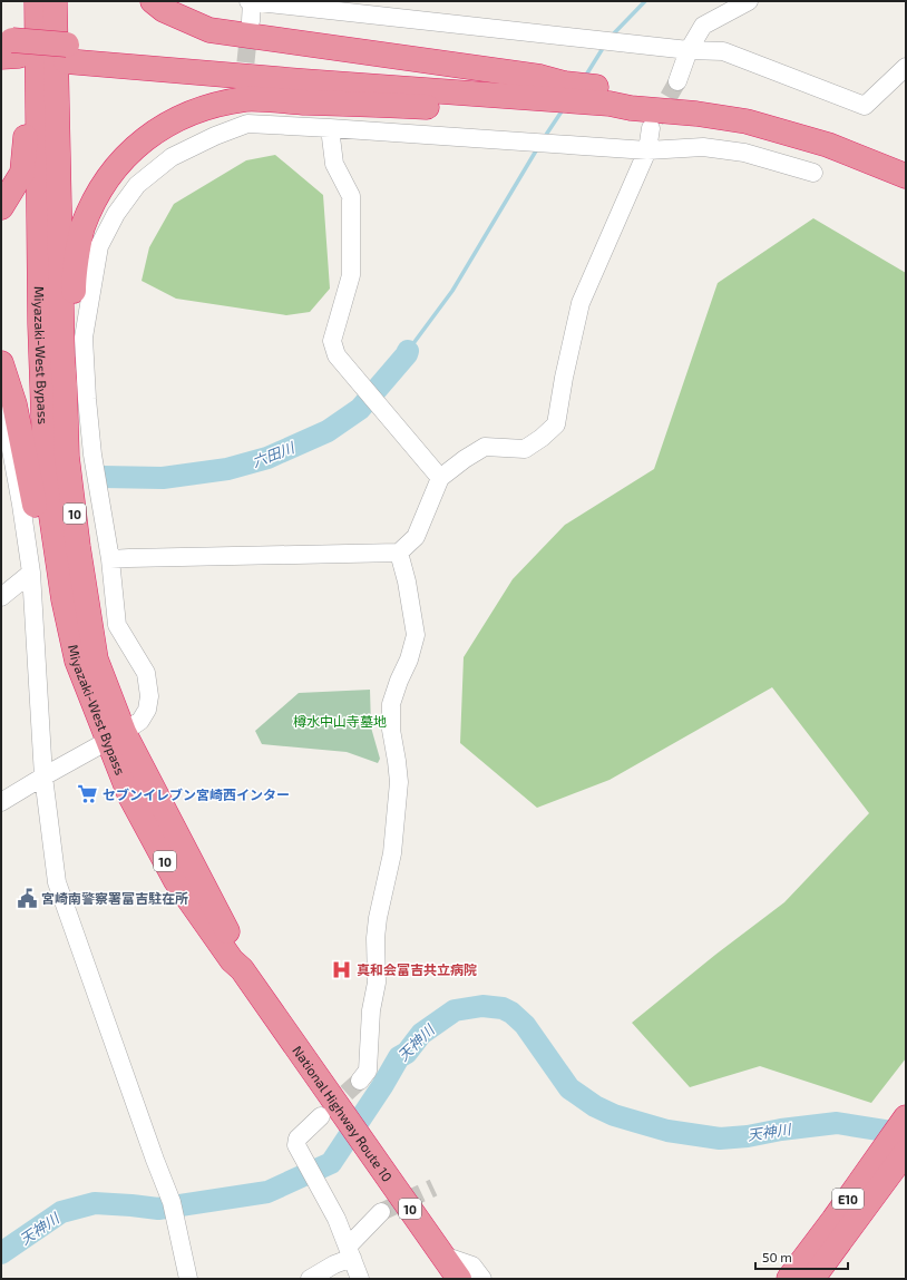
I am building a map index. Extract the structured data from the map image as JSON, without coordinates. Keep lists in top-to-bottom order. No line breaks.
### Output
{"streets":{"highway":["Miyazaki-West Bypass","10","National Highway Route 10","E10"]},"crossings":[["Miyazaki-West Bypass","National Highway Route 10"]],"water":["六田川","天神川"],"parks":["樽水中山寺墓地"],"places":{"supermarket":["セブンイレブン宮崎西インター"],"public building":["宮崎南警察署富吉駐在所"],"hospital":["真和会富吉共立病院"]},"scale_bar":"50 m"}
